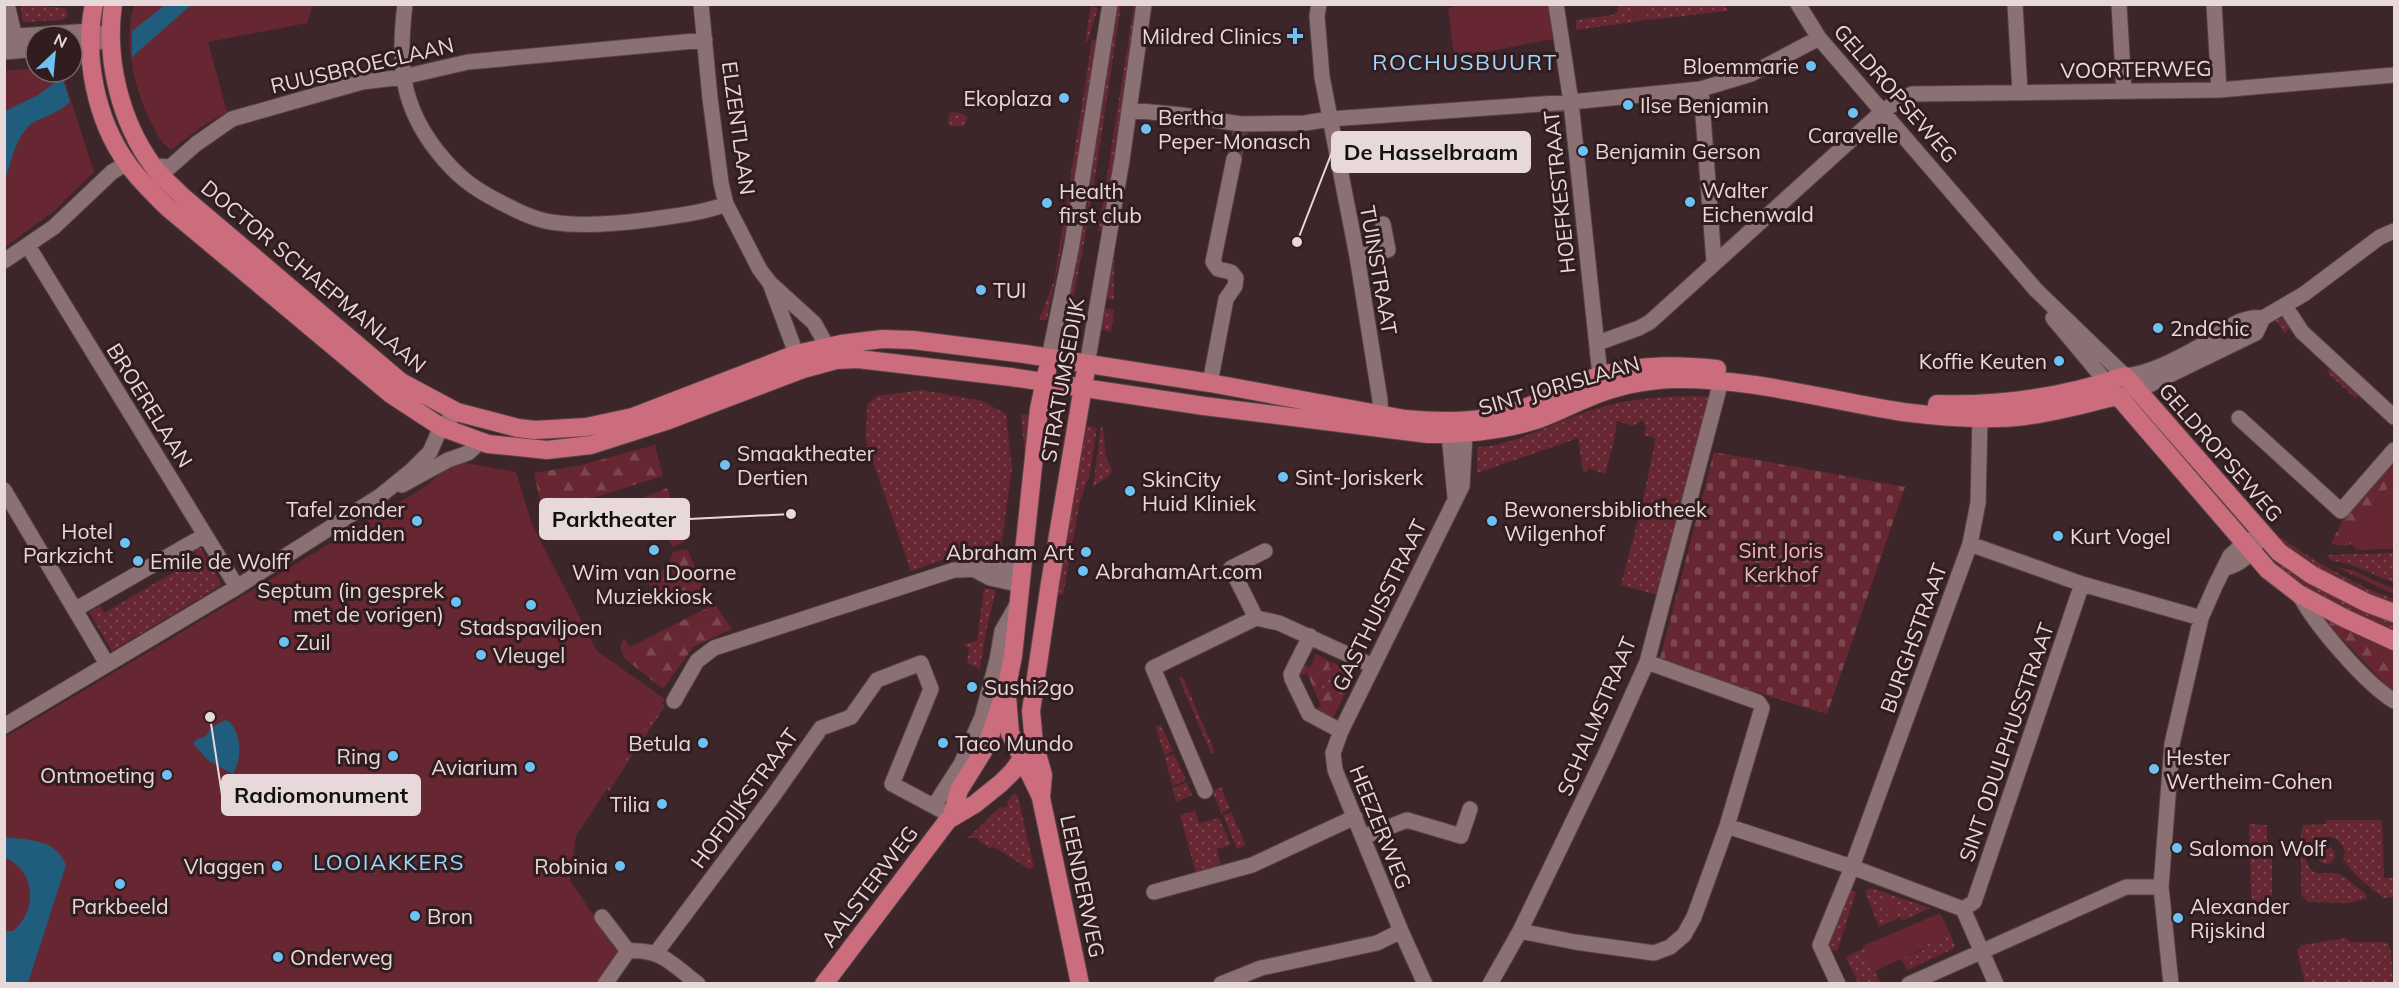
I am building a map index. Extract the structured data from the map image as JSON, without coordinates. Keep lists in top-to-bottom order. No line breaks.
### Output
{"streets":{"main road":["GELDROPSEWEG","DOCTOR SCHAEPMANLAAN","STRATUMSEDIJK","SINT JORISLAAN","AALSTERWEG","LEENDERWEG"],"street":["RUUSBROECLAAN","VOORTERWEG","ELZENTLAAN","HOEFKESTRAAT","TUINSTRAAT","BROERELAAN","GASTHUISSTRAAT","BURGHSTRAAT","SCHALMSTRAAT","SINT ODULPHUSSTRAAT","HOFDIJKSTRAAT","HEEZERWEG"]},"crossings":[["RUUSBROECLAAN","ELZENTLAAN"],["RUUSBROECLAAN","DOCTOR SCHAEPMANLAAN"],["VOORTERWEG","GELDROPSEWEG"],["VOORTERWEG","HOEFKESTRAAT"],["GELDROPSEWEG","SINT JORISLAAN"],["ELZENTLAAN","DOCTOR SCHAEPMANLAAN"],["HOEFKESTRAAT","SINT JORISLAAN"],["TUINSTRAAT","SINT JORISLAAN"],["STRATUMSEDIJK","SINT JORISLAAN"],["STRATUMSEDIJK","AALSTERWEG"],["STRATUMSEDIJK","LEENDERWEG"],["SINT JORISLAAN","GASTHUISSTRAAT"],["SINT JORISLAAN","BURGHSTRAAT"],["SINT JORISLAAN","SCHALMSTRAAT"],["GASTHUISSTRAAT","HEEZERWEG"],["HOFDIJKSTRAAT","AALSTERWEG"],["AALSTERWEG","LEENDERWEG"]],"districts":["ROCHUSBUURT","LOOIAKKERS"],"parks":["Sint Joris Kerkhof"],"places":{"health":["Mildred Clinics"],"other":["Bloemmarie","Ekoplaza","Ilse Benjamin","Caravelle","Bertha Peper-Monasch","Benjamin Gerson","Walter Eichenwald","Health first club","De Hasselbraam","TUI","2ndChic","Koffie Keuten","Smaaktheater Dertien","Sint-Joriskerk","SkinCity Huid Kliniek","Parktheater","Tafel zonder midden","Bewonersbibliotheek Wilgenhof","Kurt Vogel","Hotel Parkzicht","Wim van Doorne Muziekkiosk","Abraham Art","Emile de Wolff","AbrahamArt.com","Septum (in gesprek met de vorigen)","Stadspaviljoen","Zuil","Vleugel","Sushi2go","Radiomonument","Betula","Taco Mundo","Ring","Aviarium","Hester Wertheim-Cohen","Ontmoeting","Tilia","Salomon Wolf","Vlaggen","Robinia","Parkbeeld","Bron","Alexander Rijskind","Onderweg"]},"north":"top right"}
